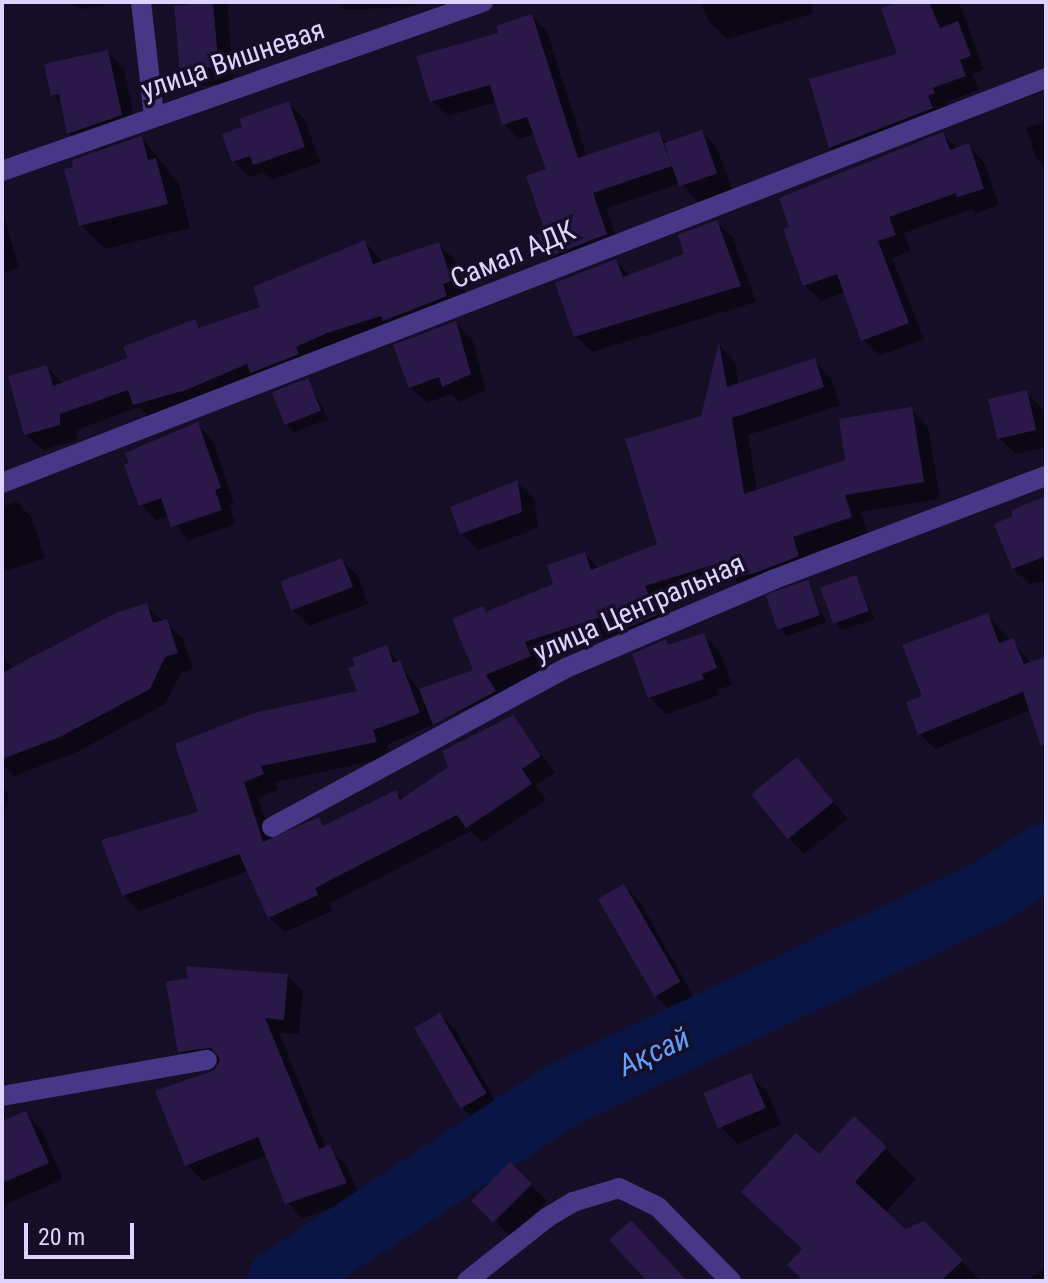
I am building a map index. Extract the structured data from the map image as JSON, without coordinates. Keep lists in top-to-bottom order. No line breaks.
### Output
{"streets":{"street":["улица Вишневая","Самал АДК","улица Центральная"]},"water":["Ақсай"],"scale_bar":"20 m"}
